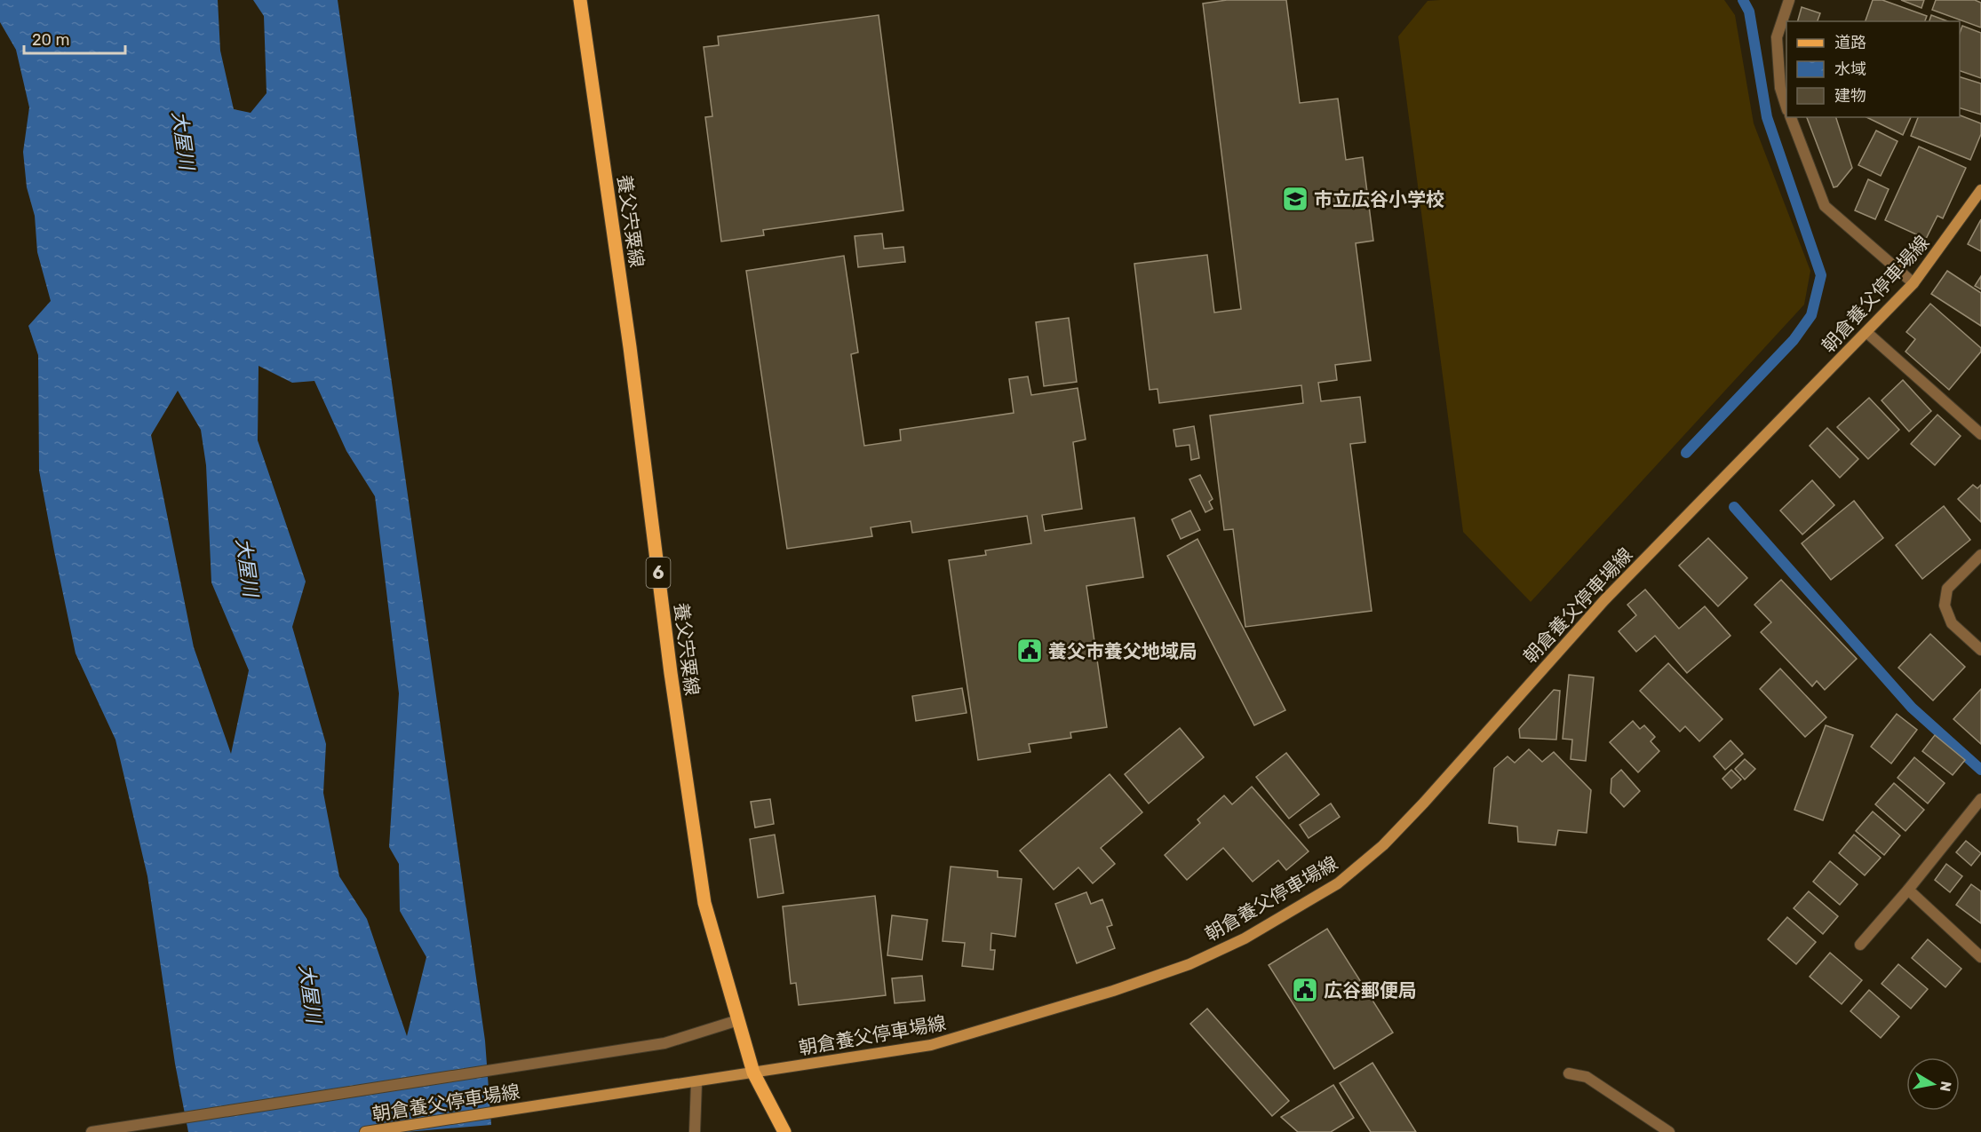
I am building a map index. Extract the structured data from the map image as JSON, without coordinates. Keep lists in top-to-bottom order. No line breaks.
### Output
{"streets":{"main road":["養父宍粟線","朝倉養父停車場線","6"]},"crossings":[["養父宍粟線","朝倉養父停車場線"]],"water":["大屋川"],"places":{"school or university":["市立広谷小学校"],"public building":["養父市養父地域局","広谷郵便局"]},"legend":["道路","水域","建物"],"scale_bar":"20 m","north":"right"}
